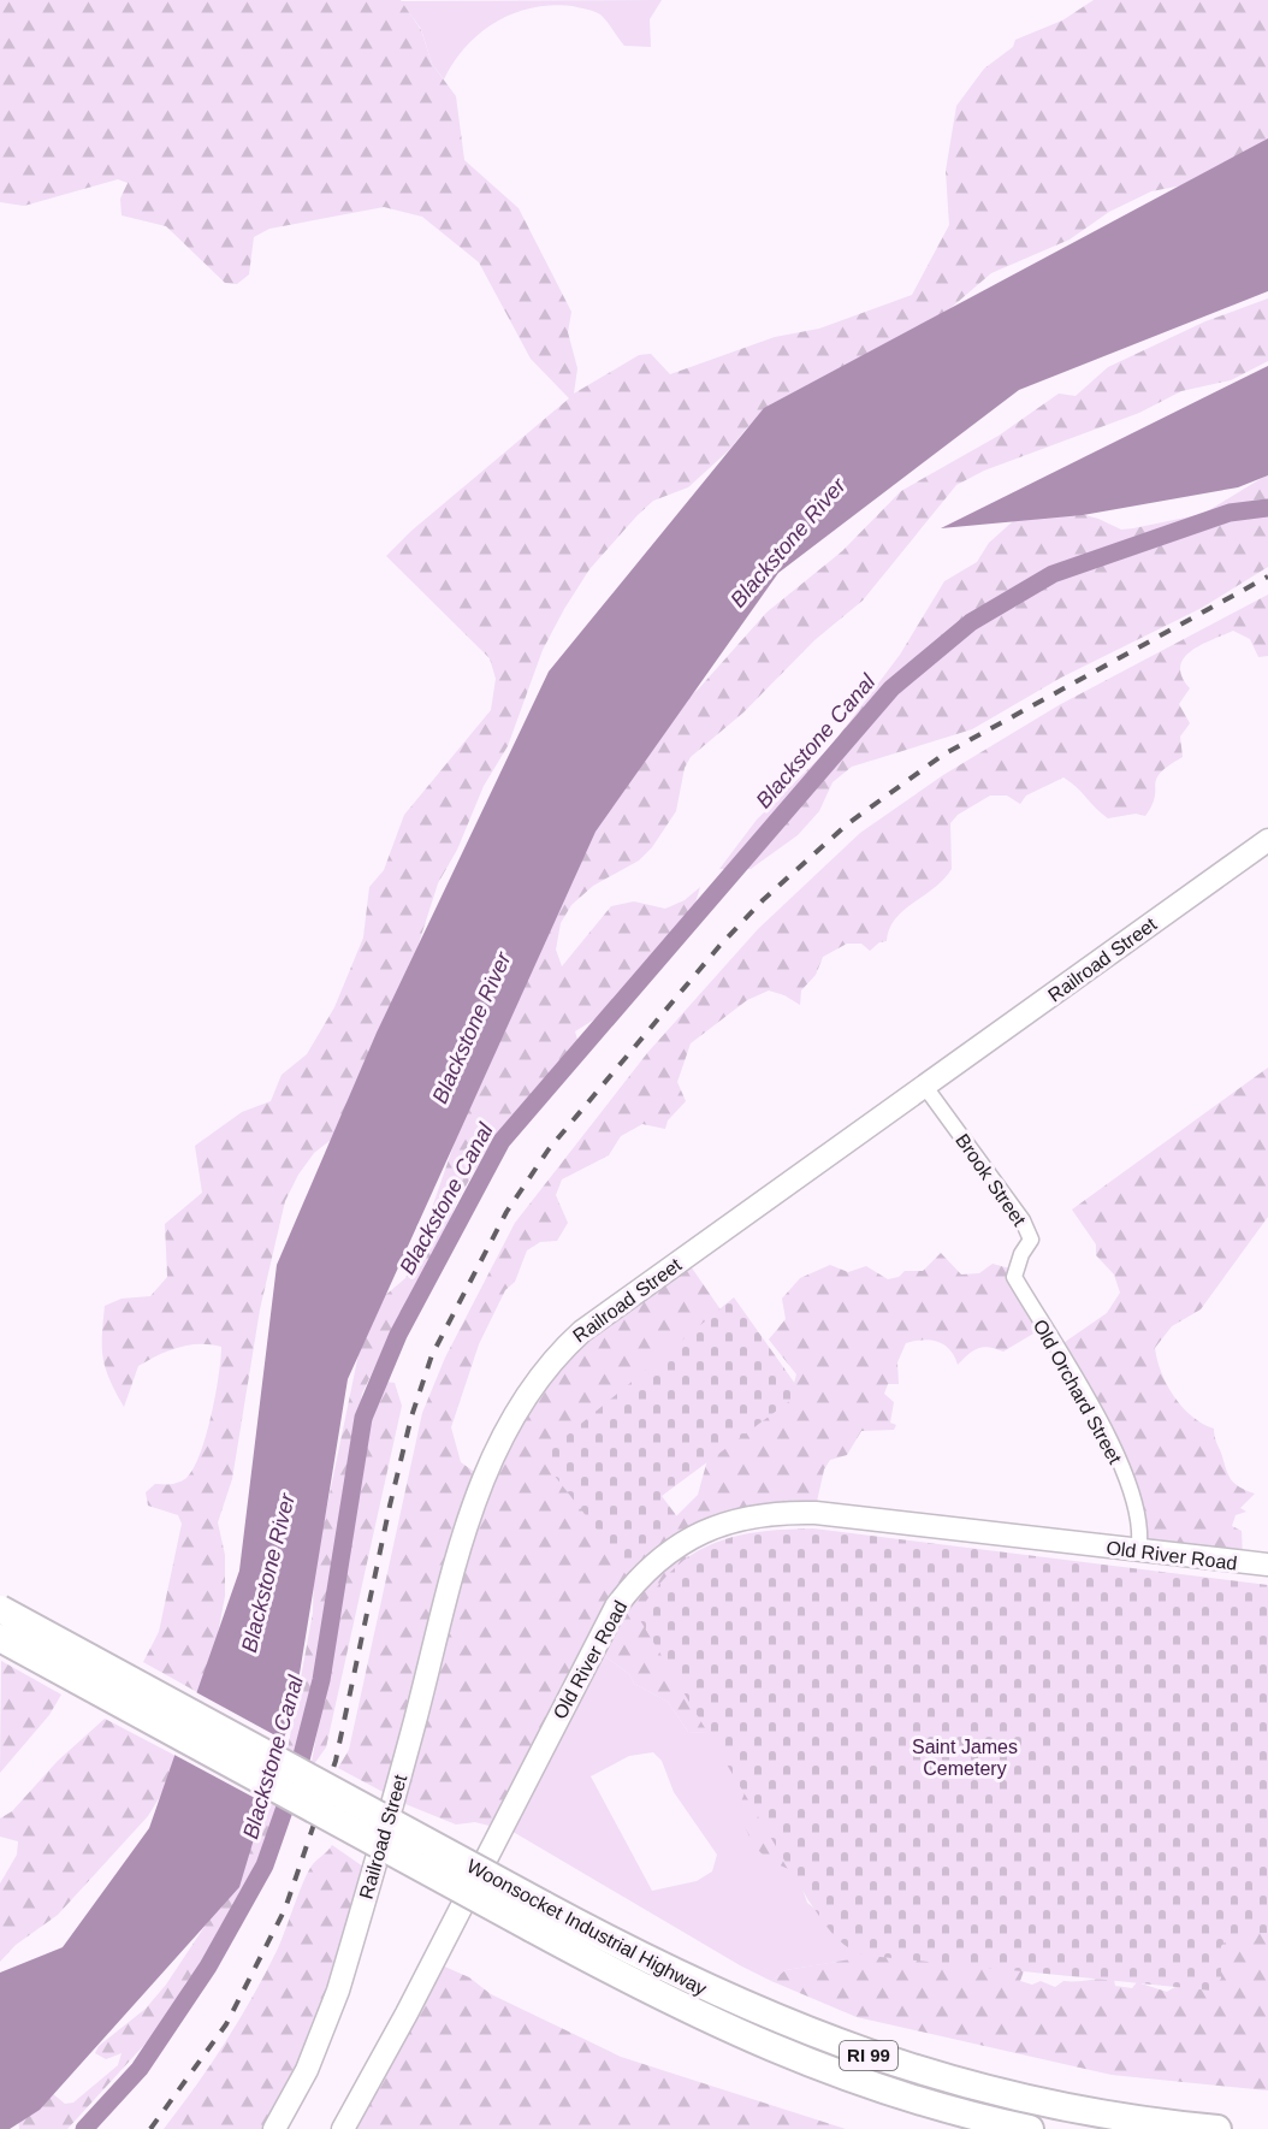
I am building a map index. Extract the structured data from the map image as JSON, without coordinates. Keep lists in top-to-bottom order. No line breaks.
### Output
{"streets":{"highway":["Woonsocket Industrial Highway","RI 99"],"street":["Railroad Street","Brook Street","Old Orchard Street","Old River Road"]},"crossings":[["Railroad Street","Brook Street"],["Brook Street","Old Orchard Street"],["Old Orchard Street","Old River Road"]],"water":["Blackstone River","Blackstone Canal"],"parks":["Saint James Cemetery"]}
